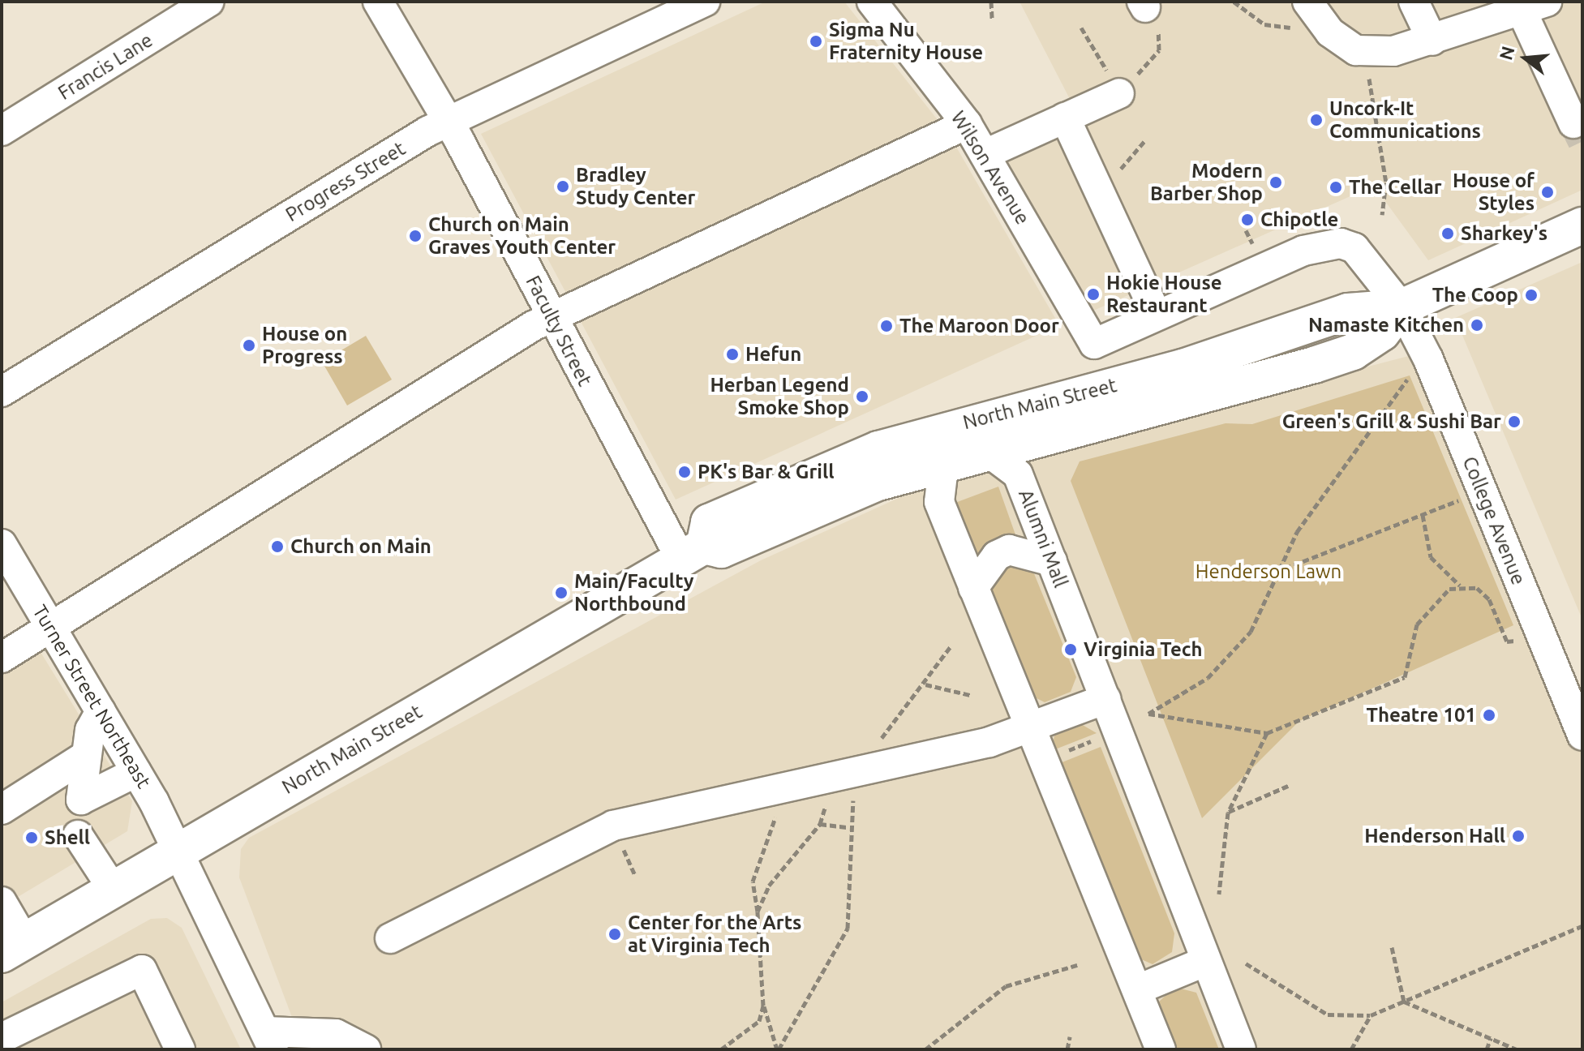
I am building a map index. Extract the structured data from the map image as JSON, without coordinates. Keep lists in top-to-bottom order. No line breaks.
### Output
{"streets":{"main road":["North Main Street"],"street":["Francis Lane","Wilson Avenue","Progress Street","Faculty Street","College Avenue","Alumni Mall","Turner Street Northeast"]},"crossings":[["Wilson Avenue","College Avenue"],["Progress Street","Faculty Street"],["Faculty Street","North Main Street"],["North Main Street","College Avenue"],["North Main Street","Alumni Mall"],["North Main Street","Turner Street Northeast"]],"parks":["Henderson Lawn"],"places":["Sigma Nu Fraternity House","Uncork-It Communications","Modern Barber Shop","Bradley Study Center","The Cellar","House of Styles","Chipotle","Sharkey's","Church on Main Graves Youth Center","Hokie House Restaurant","The Coop","Namaste Kitchen","The Maroon Door","House on Progress","Hefun","Herban Legend Smoke Shop","Green's Grill & Sushi Bar","PK's Bar & Grill","Church on Main","Main/Faculty Northbound","Virginia Tech","Theatre 101","Henderson Hall","Shell","Center for the Arts at Virginia Tech"],"north":"left"}
